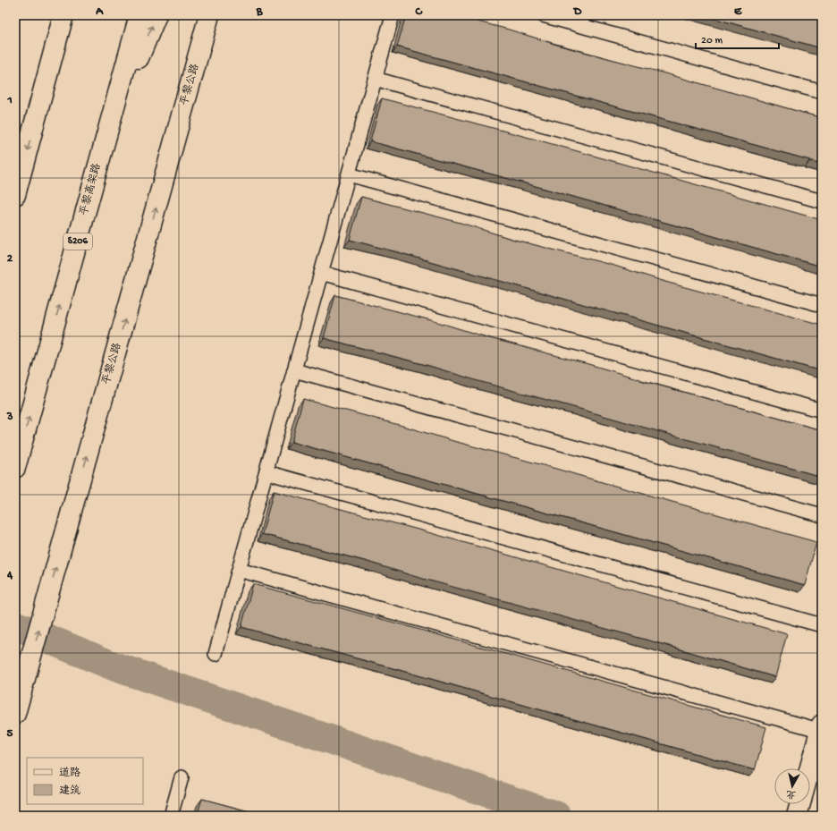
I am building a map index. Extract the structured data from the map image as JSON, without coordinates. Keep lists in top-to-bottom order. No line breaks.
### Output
{"streets":{"main road":["平黎公路","平黎高架路","S206"]},"one_way":["平黎高架路"],"legend":["道路","建筑"],"scale_bar":"20 m","north":"bottom","grid":{"columns":["A","B","C","D","E"],"rows":["1","2","3","4","5"]}}
